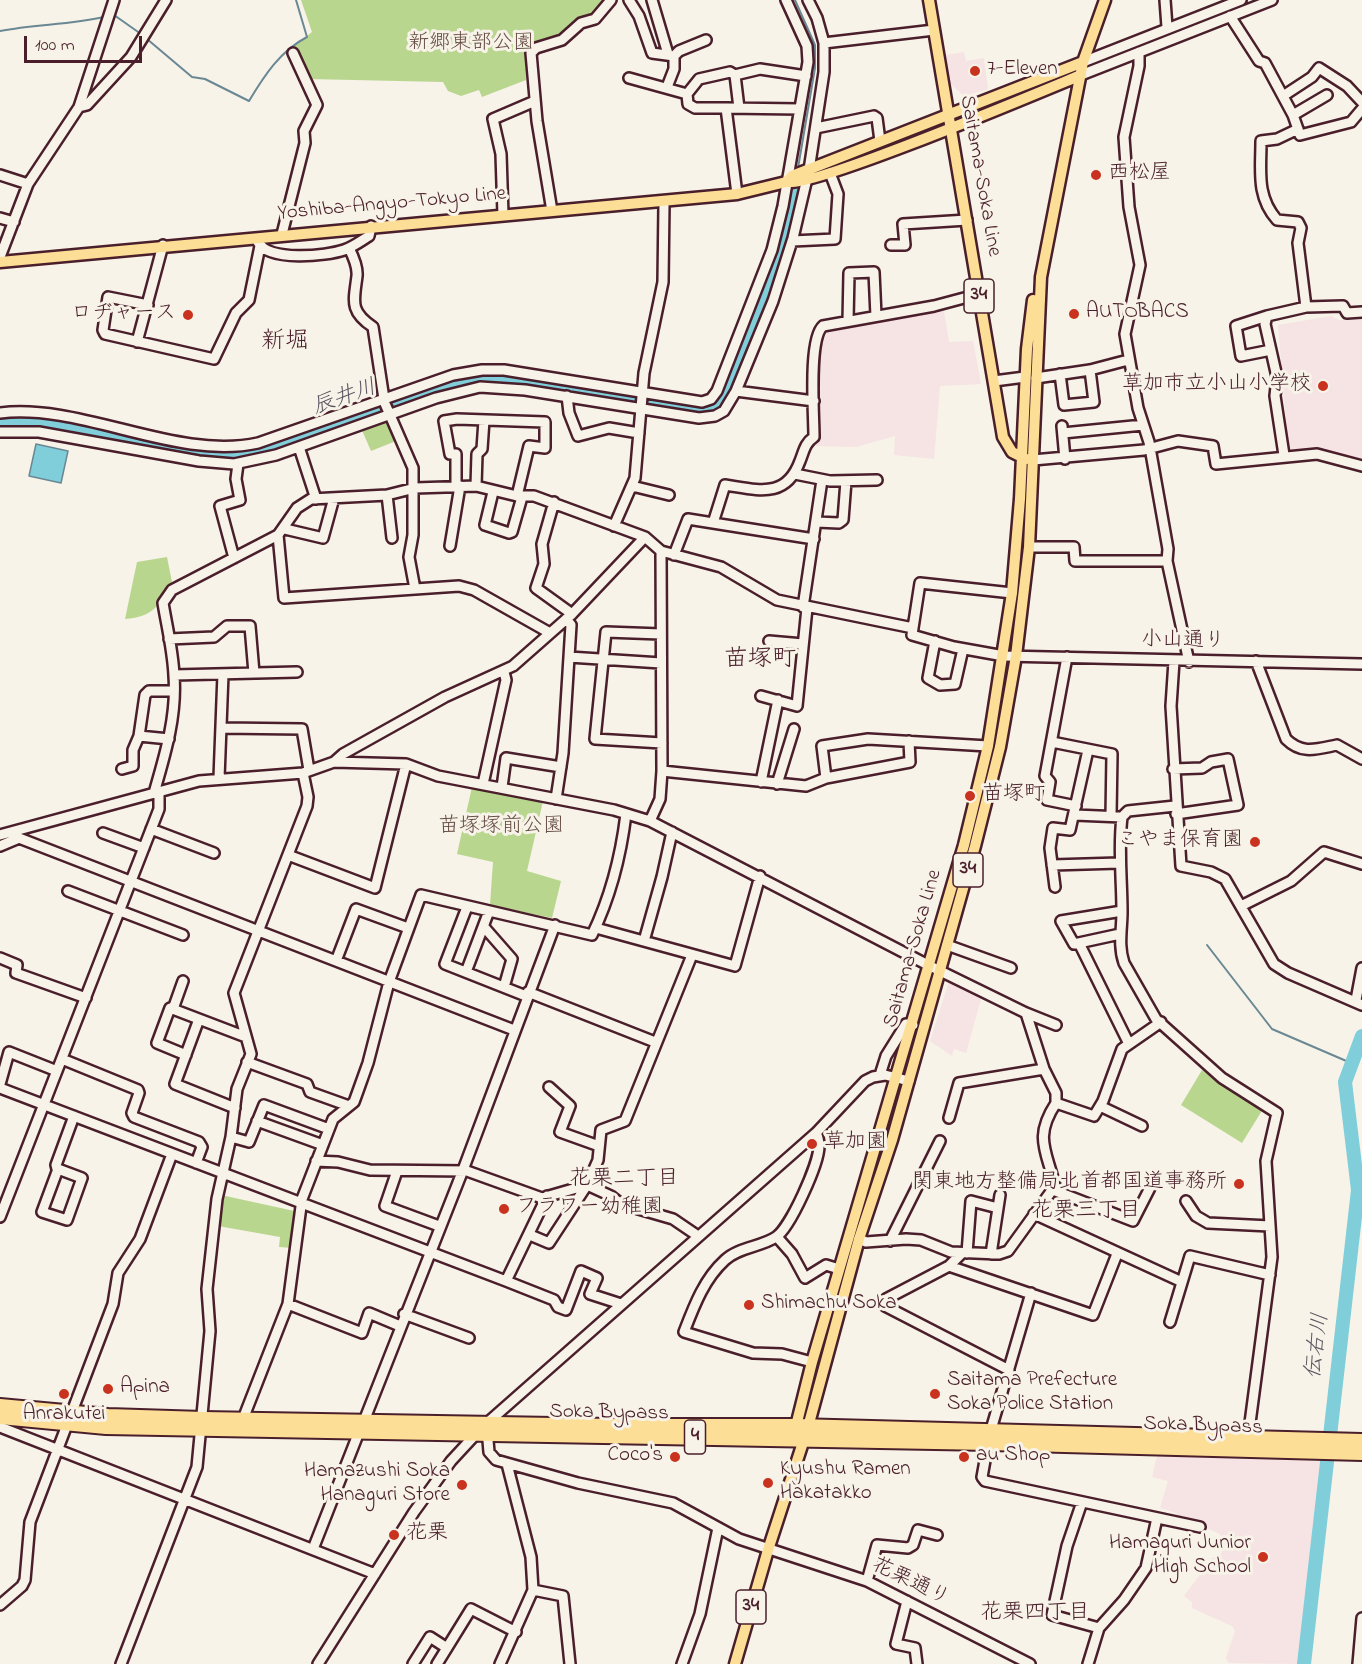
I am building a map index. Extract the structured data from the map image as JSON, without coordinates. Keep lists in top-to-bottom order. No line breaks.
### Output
{"streets":{"highway":["Soka Bypass","4"],"main road":["Saitama-Soka Line","Yoshiba-Angyo-Tokyo Line","34"],"street":["小山通り","花栗通り"]},"crossings":[["Saitama-Soka Line","Yoshiba-Angyo-Tokyo Line"],["Saitama-Soka Line","小山通り"],["Saitama-Soka Line","Soka Bypass"],["Saitama-Soka Line","花栗通り"]],"districts":["新堀","苗塚町","花栗二丁目","花栗三丁目","花栗四丁目"],"water":["辰井川","伝右川"],"parks":["新郷東部公園","苗塚塚前公園"],"places":["7-Eleven","西松屋","AUTOBACS","ロヂャース","草加市立小山小学校","苗塚町","こやま保育園","草加園","関東地方整備局北首都国道事務所","フラワー幼稚園","Shimachu Soka","Apina","Anrakutei","Saitama Prefecture Soka Police Station","Coco's","au Shop","Kyushu Ramen Hakatakko","Hamazushi Soka Hanaguri Store","花栗","Hamaguri Junior High School"],"scale_bar":"100 m"}
